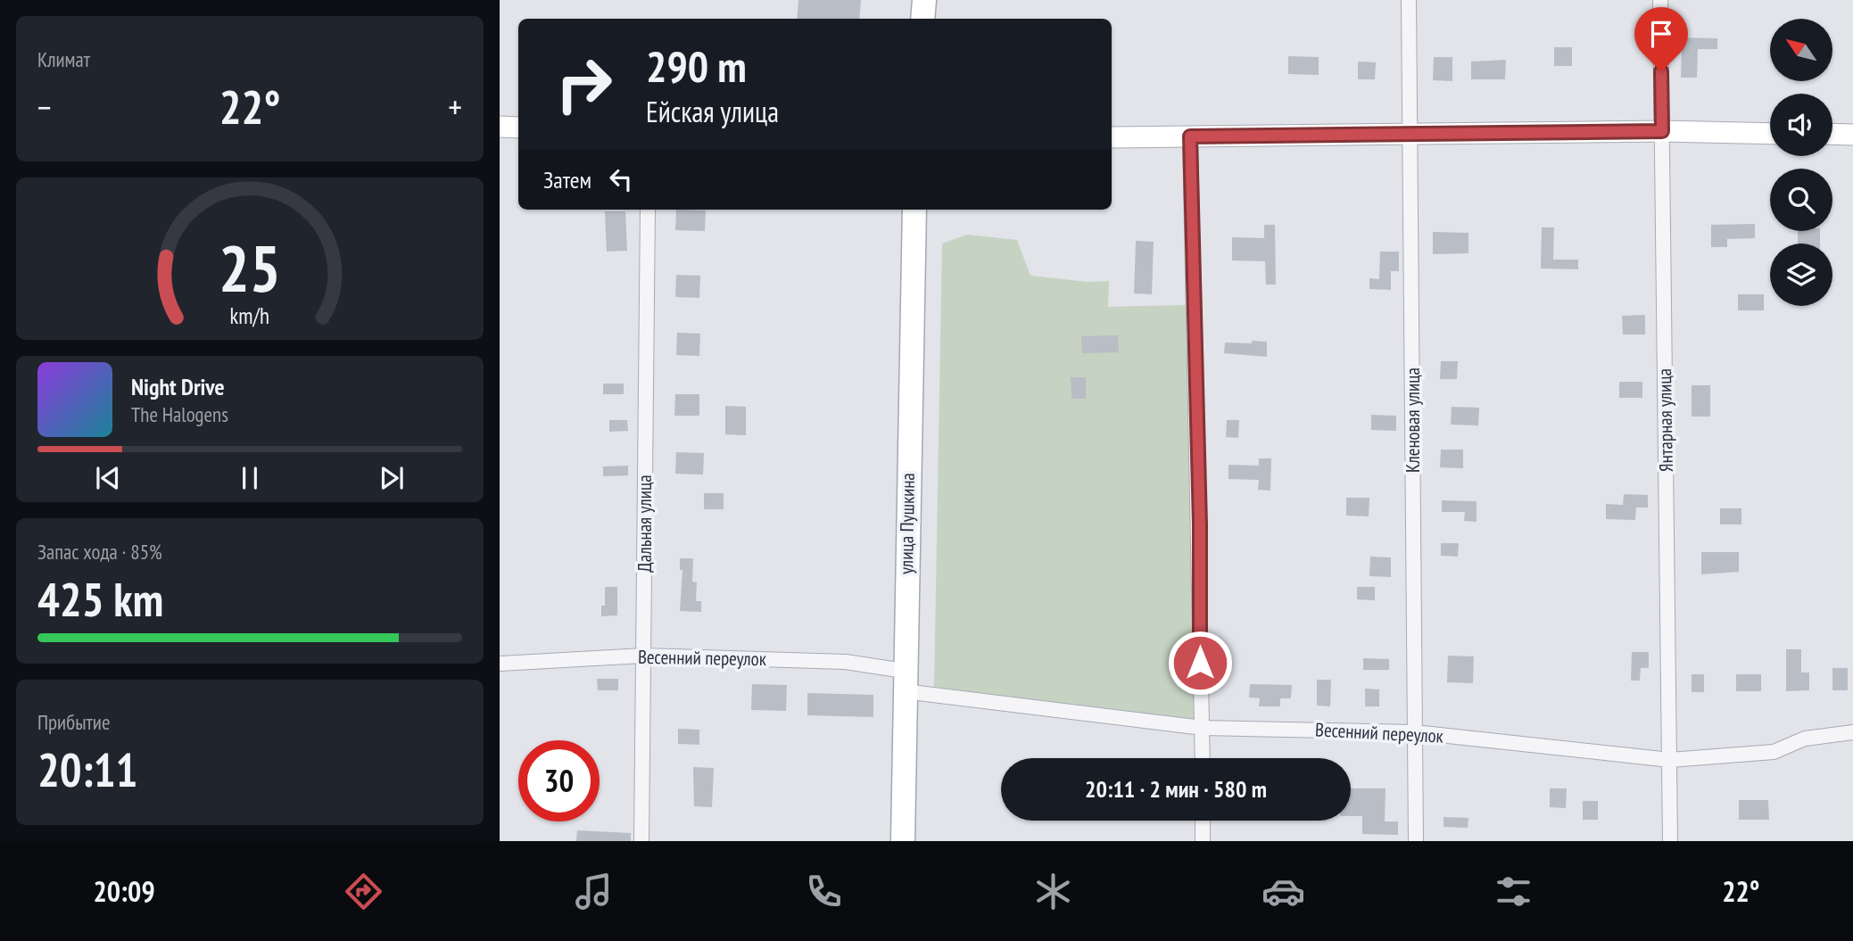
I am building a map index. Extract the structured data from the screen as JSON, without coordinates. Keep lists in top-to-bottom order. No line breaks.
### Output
{"streets":{"main road":["улица Пушкина"],"street":["Кленовая улица","Янтарная улица","Дальная улица","Весенний переулок"]},"crossings":[["Кленовая улица","Весенний переулок"],["Янтарная улица","Весенний переулок"],["Дальная улица","Весенний переулок"],["улица Пушкина","Весенний переулок"]],"north":"top left","page":{"tile":["Климат",["Запас хода · 85%","425 km"],["Прибытие","20:11"]],"turn":["290 m","Ейская улица"],"heat":["−","22°","+"],"then":"Затем","song":["Night Drive","The Halogens"],"limit":"30","trip":"20:11 · 2 мин · 580 m","tabs":["20:09","22°"],"gauge":["25","km/h"]}}
